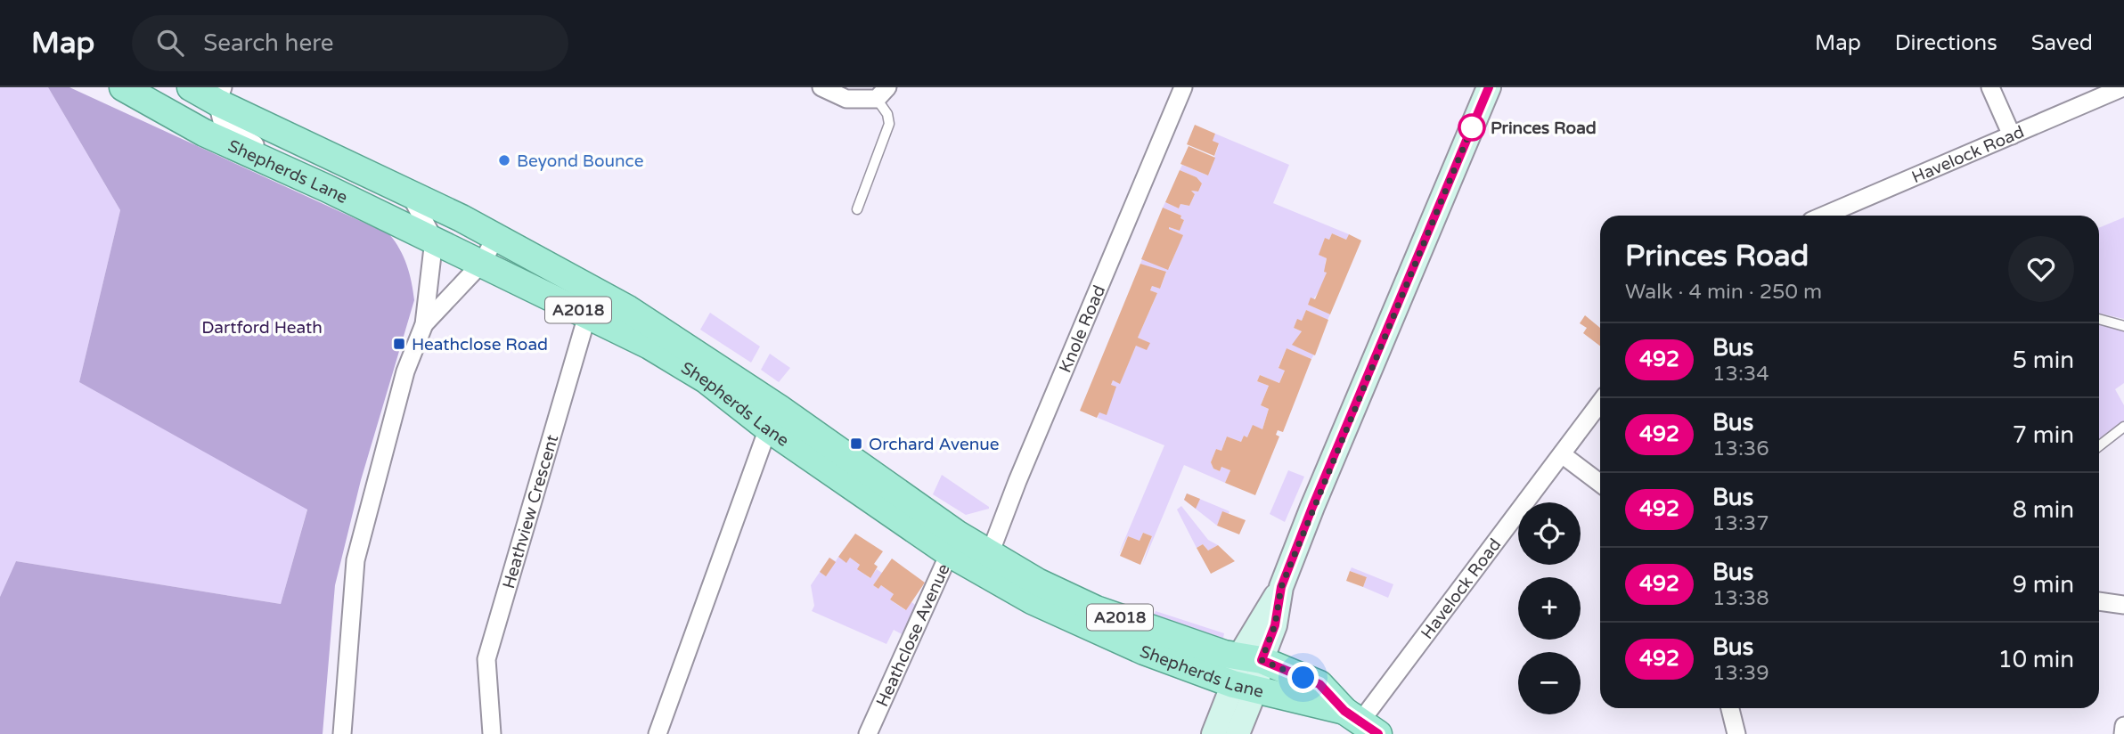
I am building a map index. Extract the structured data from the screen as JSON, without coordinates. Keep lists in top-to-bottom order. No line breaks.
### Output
{"streets":{"main road":["Shepherds Lane","A2018"],"street":["Havelock Road","Knole Road","Heathview Crescent","Heathclose Avenue"]},"crossings":[["Havelock Road","Shepherds Lane"],["Shepherds Lane","Knole Road"],["Shepherds Lane","Heathview Crescent"],["Shepherds Lane","Heathclose Avenue"]],"parks":["Dartford Heath"],"places":{"other":["Princes Road","Beyond Bounce"],"transit":["Heathclose Road","Orchard Avenue"]},"lines":["bus line 492"],"page":{"header":"Map","search":"Search here","nav":["Map","Directions","Saved"],"heading":["Princes Road","Walk · 4 min · 250 m"],"list":[{"mark":"492","name":"Bus","note":"13:34","value":"5 min"},{"mark":"492","name":"Bus","note":"13:36","value":"7 min"},{"mark":"492","name":"Bus","note":"13:37","value":"8 min"},{"mark":"492","name":"Bus","note":"13:38","value":"9 min"},{"mark":"492","name":"Bus","note":"13:39","value":"10 min"}],"map_buttons":["+","−"]}}
